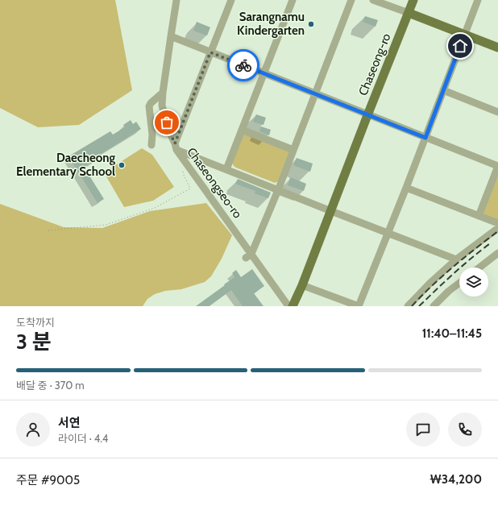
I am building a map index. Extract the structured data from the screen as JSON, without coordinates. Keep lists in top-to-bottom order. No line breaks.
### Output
{"streets":{"main road":["Chaseong-ro"],"street":["Chaseongseo-ro"]},"places":["Sarangnamu Kindergarten","Daecheong Elementary School"],"page":{"heading":["3 분","도착까지","11:40–11:45"],"panel":["서연","라이더 · 4.4","주문 #9005","₩34,200"],"bar":"배달 중 · 370 m"}}
